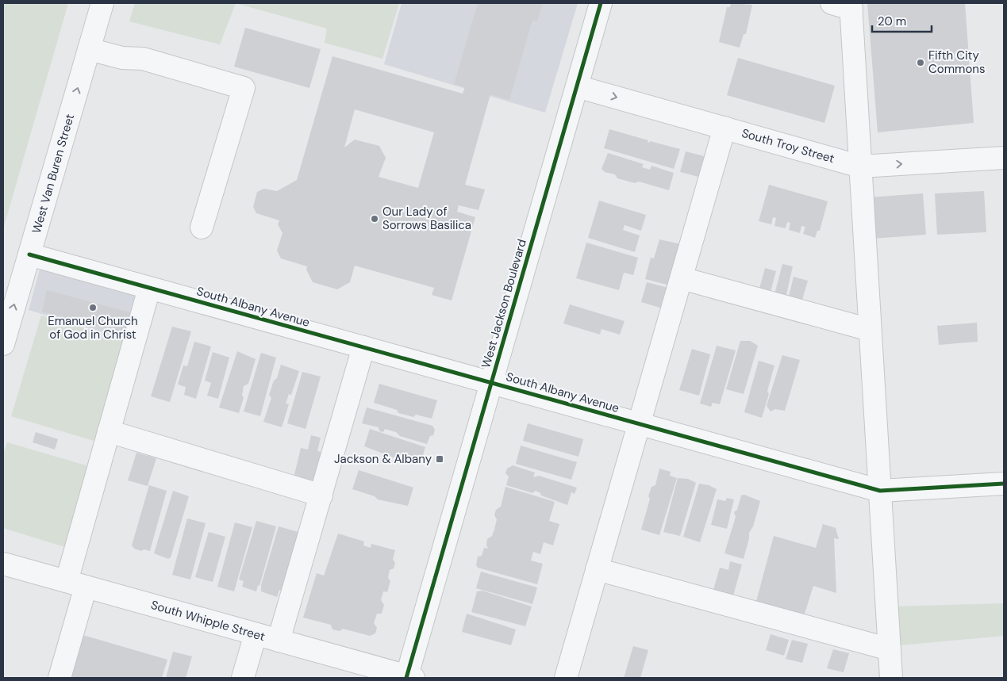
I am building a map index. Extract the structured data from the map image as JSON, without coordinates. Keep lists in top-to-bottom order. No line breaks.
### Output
{"streets":{"street":["South Troy Street","West Van Buren Street","West Jackson Boulevard","South Albany Avenue","South Whipple Street"]},"crossings":[["South Troy Street","West Jackson Boulevard"],["West Van Buren Street","South Albany Avenue"],["West Jackson Boulevard","South Albany Avenue"],["West Jackson Boulevard","South Whipple Street"]],"one_way":["South Troy Street"],"places":{"other":["Fifth City Commons","Our Lady of Sorrows Basilica","Emanuel Church of God in Christ"],"transit":["Jackson & Albany"]},"scale_bar":"20 m"}
